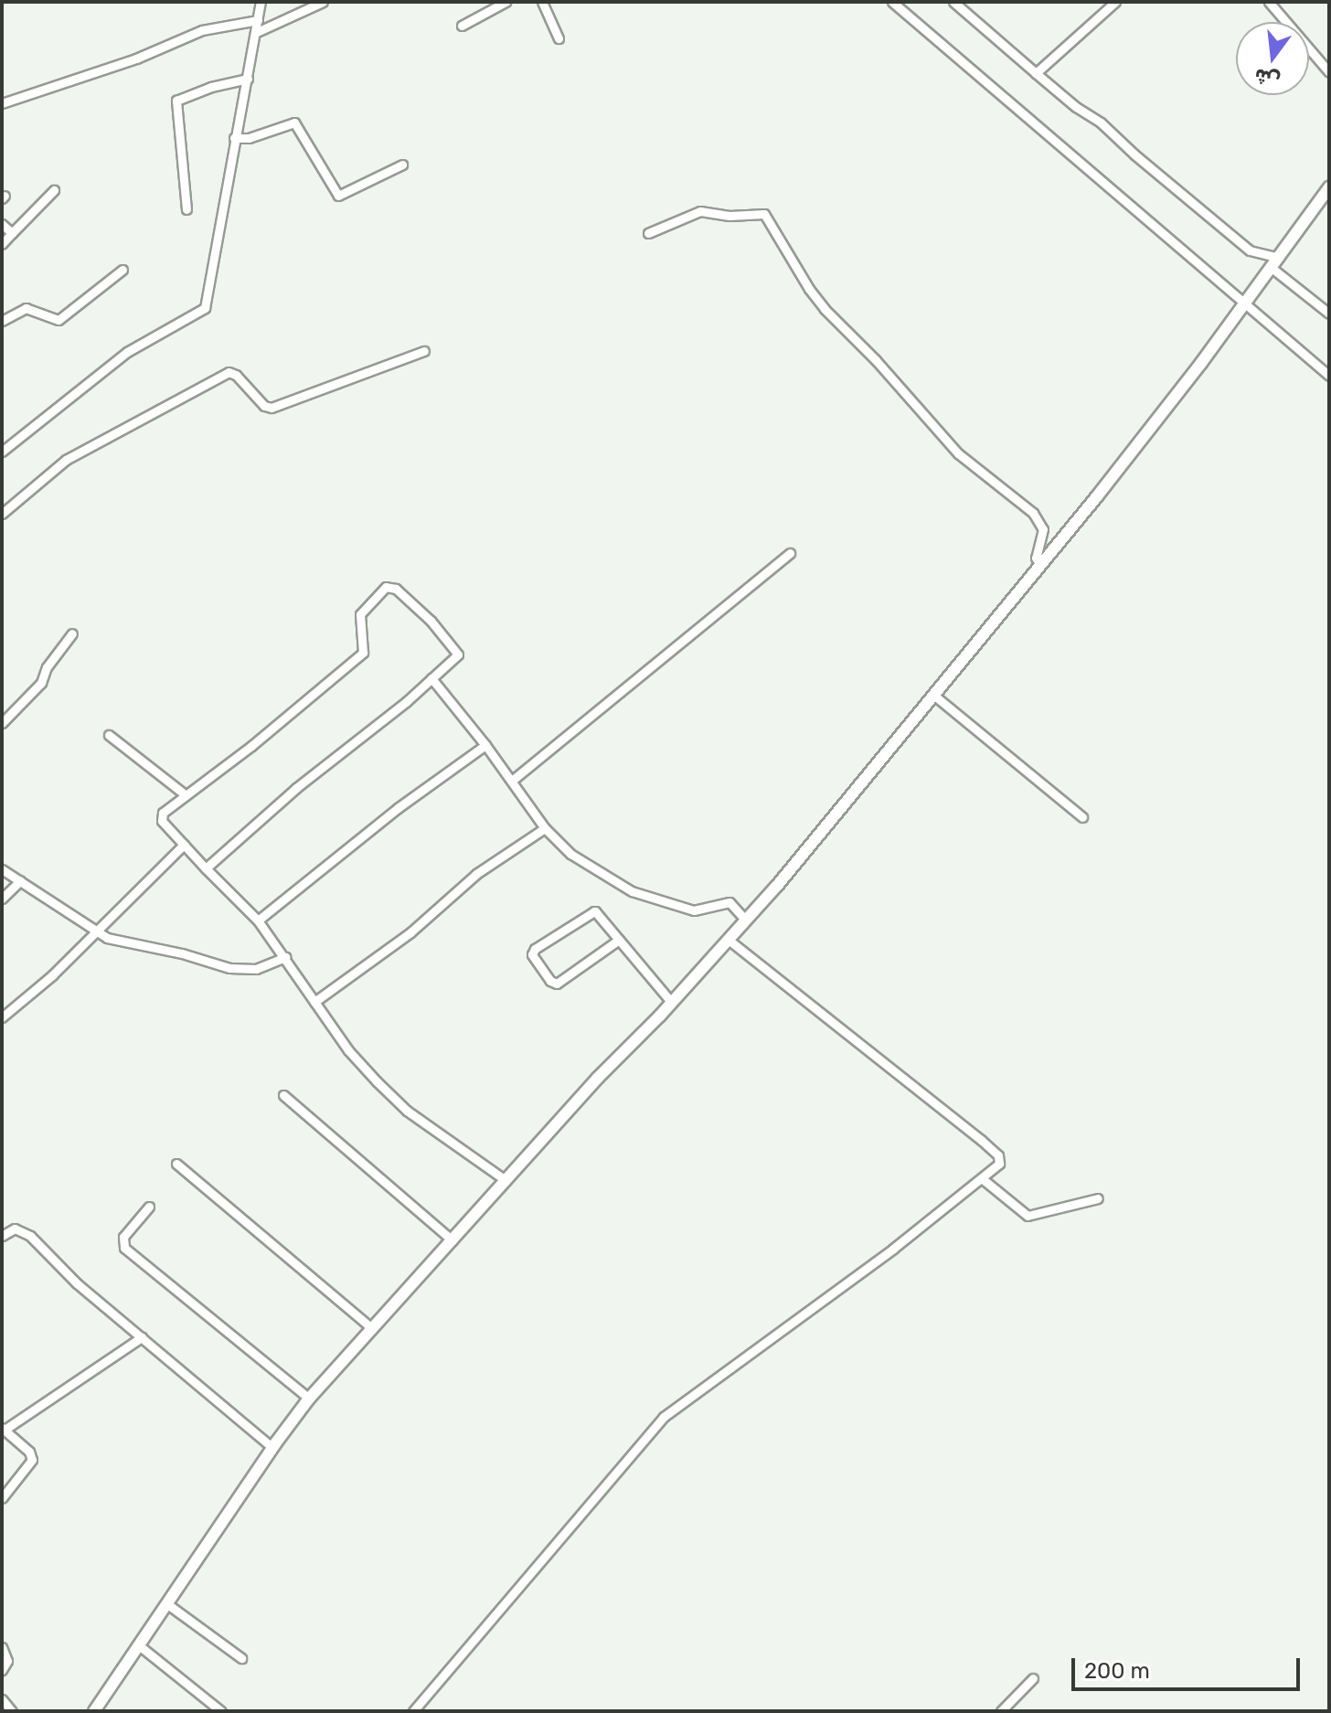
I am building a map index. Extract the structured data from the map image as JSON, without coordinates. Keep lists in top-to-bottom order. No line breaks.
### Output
{"scale_bar":"200 m","north":"bottom"}
